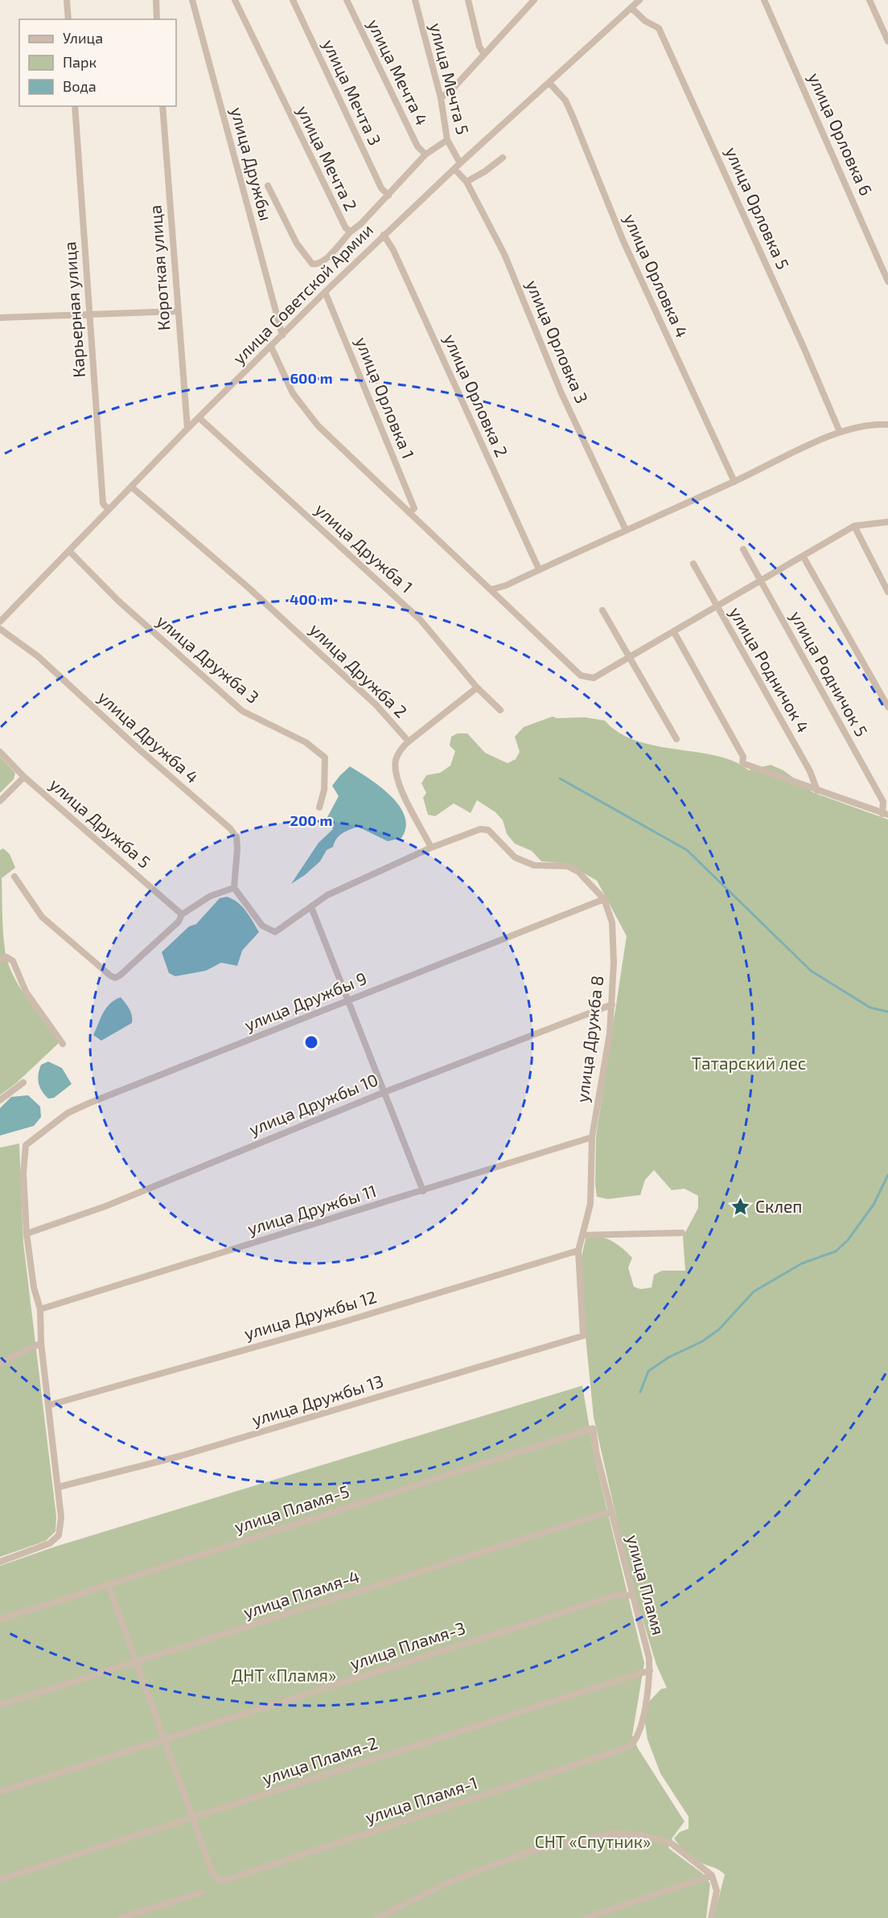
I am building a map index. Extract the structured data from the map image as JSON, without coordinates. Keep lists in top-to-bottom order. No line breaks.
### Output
{"streets":{"street":["улица Мечта 4","улица Мечта 5","улица Мечта 3","улица Орловка 6","улица Мечта 2","улица Дружбы","улица Орловка 5","Короткая улица","улица Орловка 4","улица Советской Армии","Карьерная улица","улица Орловка 3","улица Орловка 2","улица Орловка 1","улица Дружба 1","улица Дружба 3","улица Родничок 4","улица Дружба 2","улица Родничок 5","улица Дружба 4","улица Дружба 5","улица Дружбы 9","улица Дружба 8","улица Дружбы 10","улица Дружбы 11","улица Дружбы 12","улица Дружбы 13","улица Пламя-5","улица Пламя","улица Пламя-4","улица Пламя-3","улица Пламя-2","улица Пламя-1"]},"crossings":[["улица Мечта 4","улица Мечта 2"],["улица Мечта 5","улица Мечта 2"],["улица Мечта 5","улица Советской Армии"],["улица Мечта 3","улица Мечта 2"],["улица Дружбы","улица Советской Армии"],["улица Орловка 5","улица Советской Армии"],["Короткая улица","улица Советской Армии"],["улица Орловка 4","улица Советской Армии"],["улица Советской Армии","Карьерная улица"],["улица Советской Армии","улица Орловка 3"],["улица Советской Армии","улица Орловка 2"],["улица Советской Армии","улица Орловка 1"],["улица Советской Армии","улица Дружба 1"],["улица Советской Армии","улица Дружба 3"],["улица Советской Армии","улица Дружба 2"],["улица Дружба 2","улица Дружба 8"],["улица Дружба 4","улица Дружба 8"],["улица Дружбы 9","улица Дружба 8"],["улица Дружбы 9","улица Дружбы 10"],["улица Дружба 8","улица Дружбы 10"],["улица Дружба 8","улица Дружбы 11"],["улица Дружба 8","улица Дружбы 12"],["улица Дружба 8","улица Дружбы 13"],["улица Пламя-5","улица Пламя"],["улица Пламя","улица Пламя-4"],["улица Пламя","улица Пламя-3"],["улица Пламя","улица Пламя-2"],["улица Пламя","улица Пламя-1"],["улица Пламя-2","улица Пламя-1"]],"parks":["Татарский лес","ДНТ «Пламя»","СНТ «Спутник»"],"places":{"place":["Склеп"]},"legend":["Улица","Парк","Вода"],"rings":["600 m","400 m","200 m"]}
